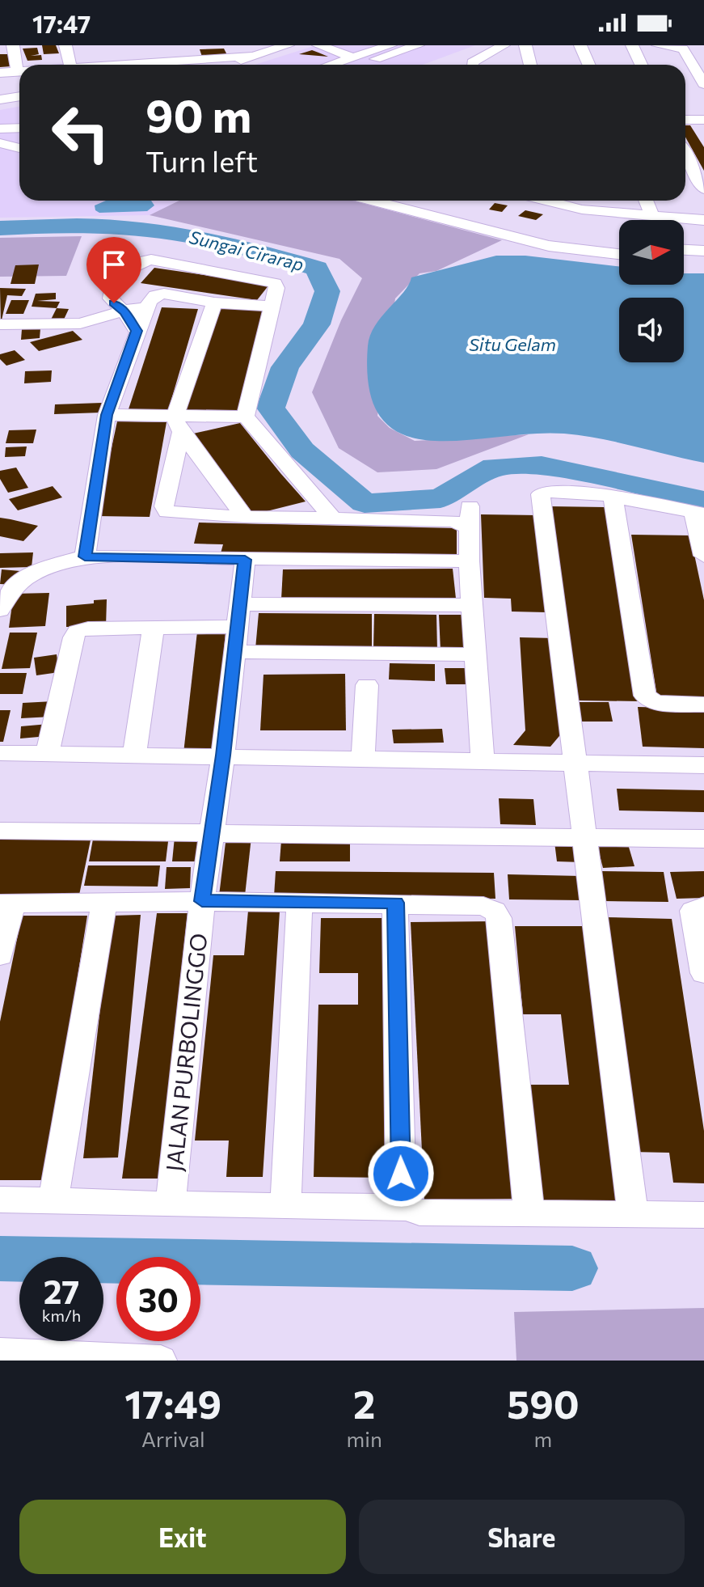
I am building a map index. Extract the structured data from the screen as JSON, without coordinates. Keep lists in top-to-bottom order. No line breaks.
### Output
{"streets":{"street":["JALAN PURBOLINGGO"]},"water":["Sungai Cirarap","Situ Gelam"],"north":"right","page":{"status":"17:47","turn":["90 m","Turn left"],"speed":"27 km/h","limit":"30","eta":["17:49","Arrival","2","min","590","m"],"buttons":["Exit","Share"]}}
